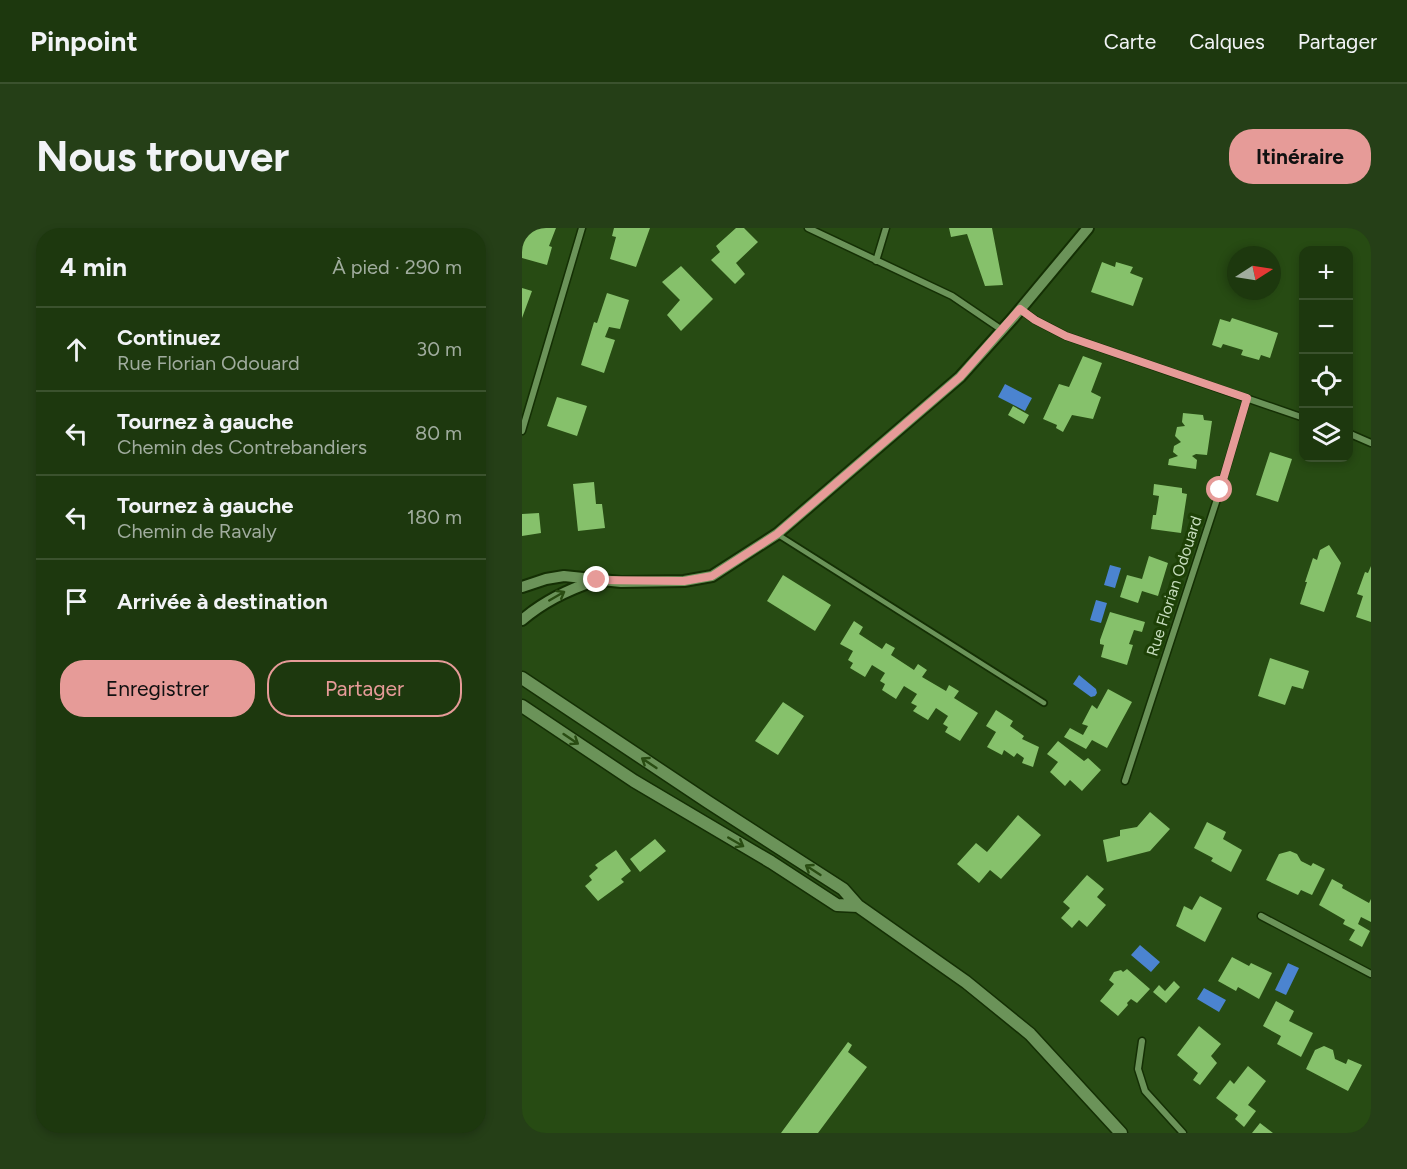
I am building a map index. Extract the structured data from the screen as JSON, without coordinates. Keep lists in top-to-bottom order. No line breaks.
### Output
{"streets":{"street":["Rue Florian Odouard"]},"north":"right","page":{"header":"Pinpoint","nav":["Carte","Calques","Partager"],"buttons":["Itinéraire",["Enregistrer","Partager"]],"title":"Nous trouver","heading":["4 min","À pied · 290 m"],"map_buttons":["+","−"],"list":[["Continuez","Rue Florian Odouard","30 m"],["Tournez à gauche","Chemin des Contrebandiers","80 m"],["Tournez à gauche","Chemin de Ravaly","180 m"],"Arrivée à destination"]}}
